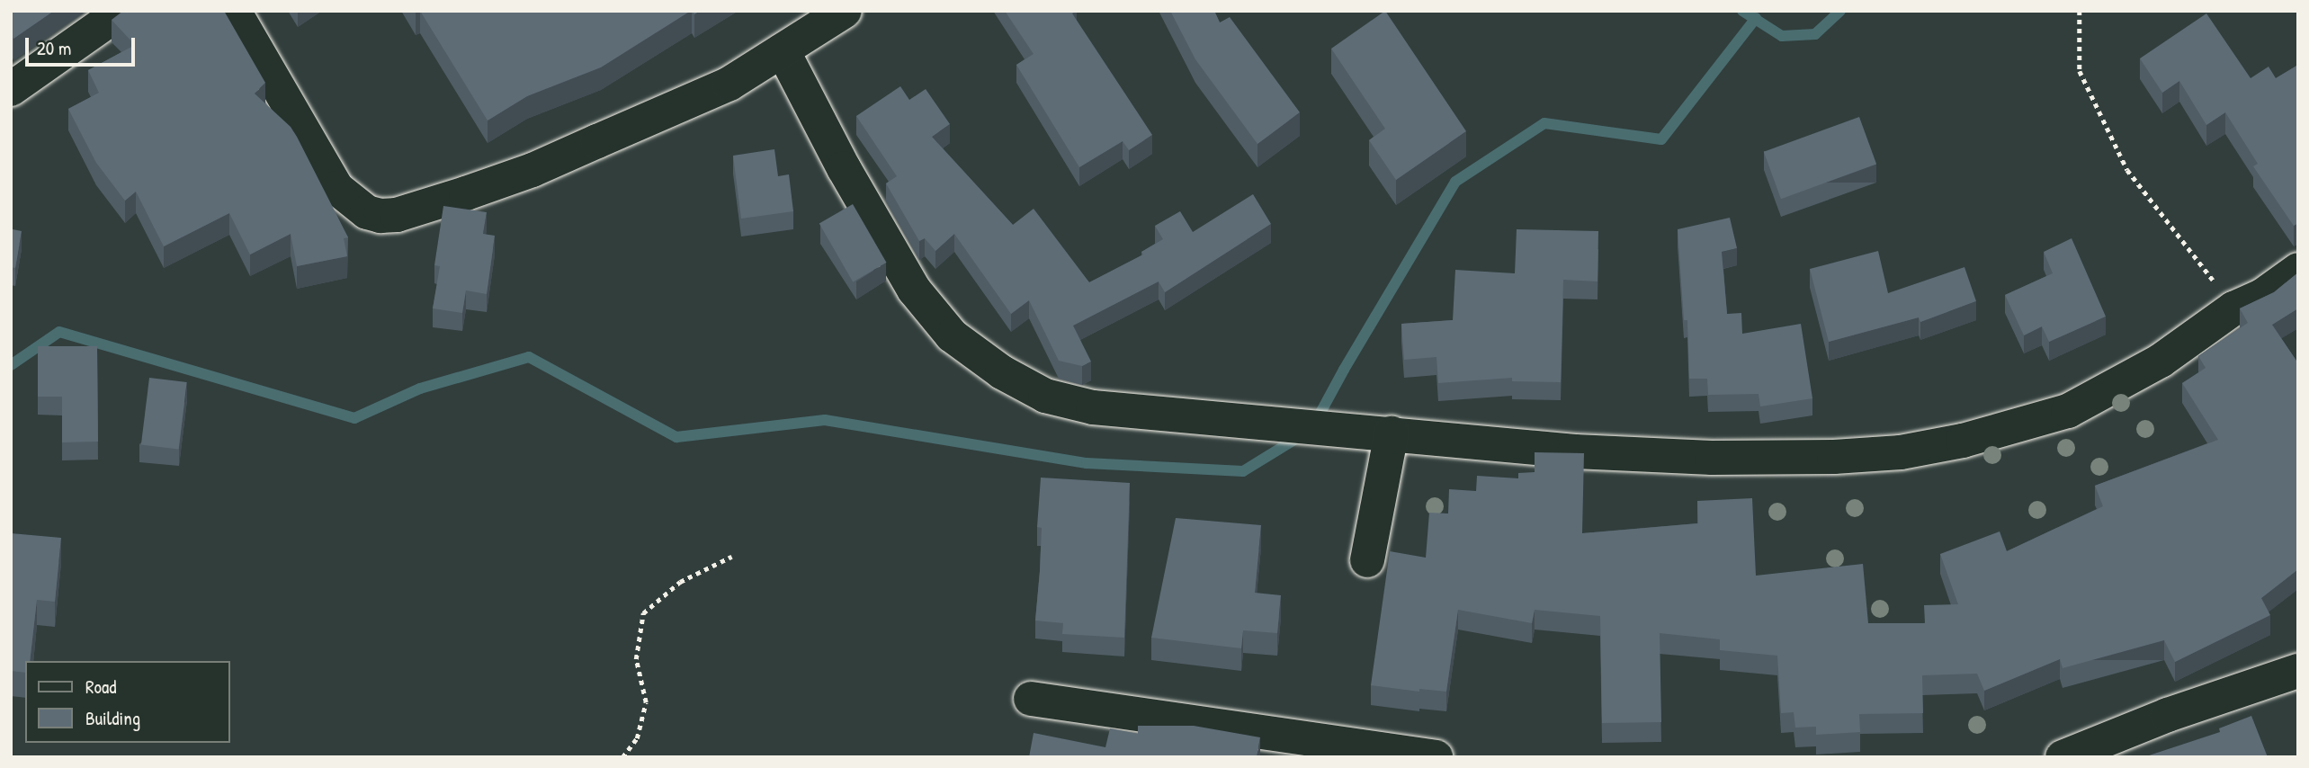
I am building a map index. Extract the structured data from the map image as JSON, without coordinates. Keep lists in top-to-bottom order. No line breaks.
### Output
{"legend":["Road","Building"],"scale_bar":"20 m"}
